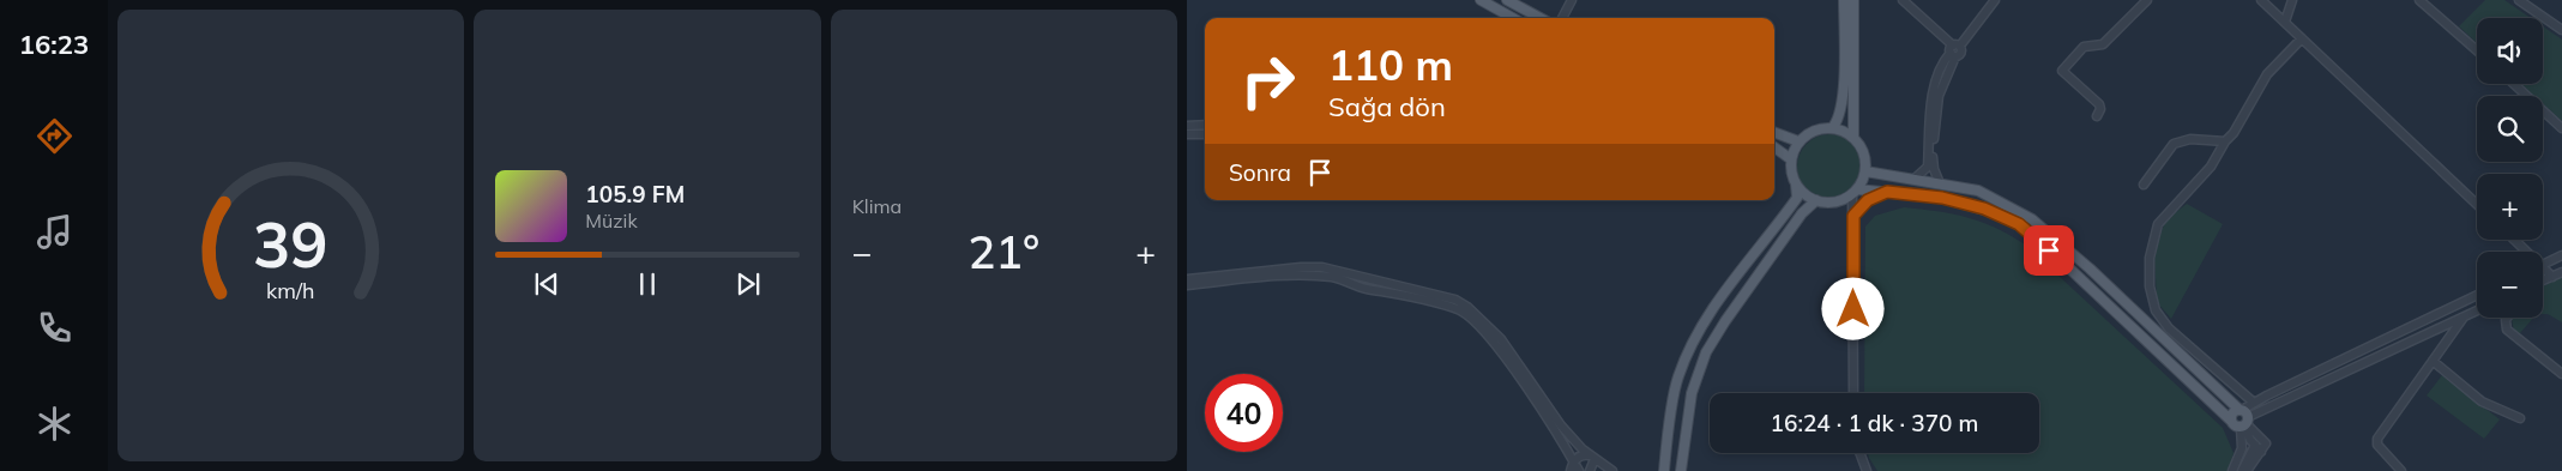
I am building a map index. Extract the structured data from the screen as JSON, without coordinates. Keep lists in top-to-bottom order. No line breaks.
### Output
{"page":{"tabs":"16:23","tile":"Klima","map_buttons":["+","−"],"turn":["110 m","Sağa dön"],"then":"Sonra","song":["105.9 FM","Müzik"],"heat":["−","21°","+"],"limit":"40","trip":"16:24 · 1 dk · 370 m","gauge":["39","km/h"]}}
